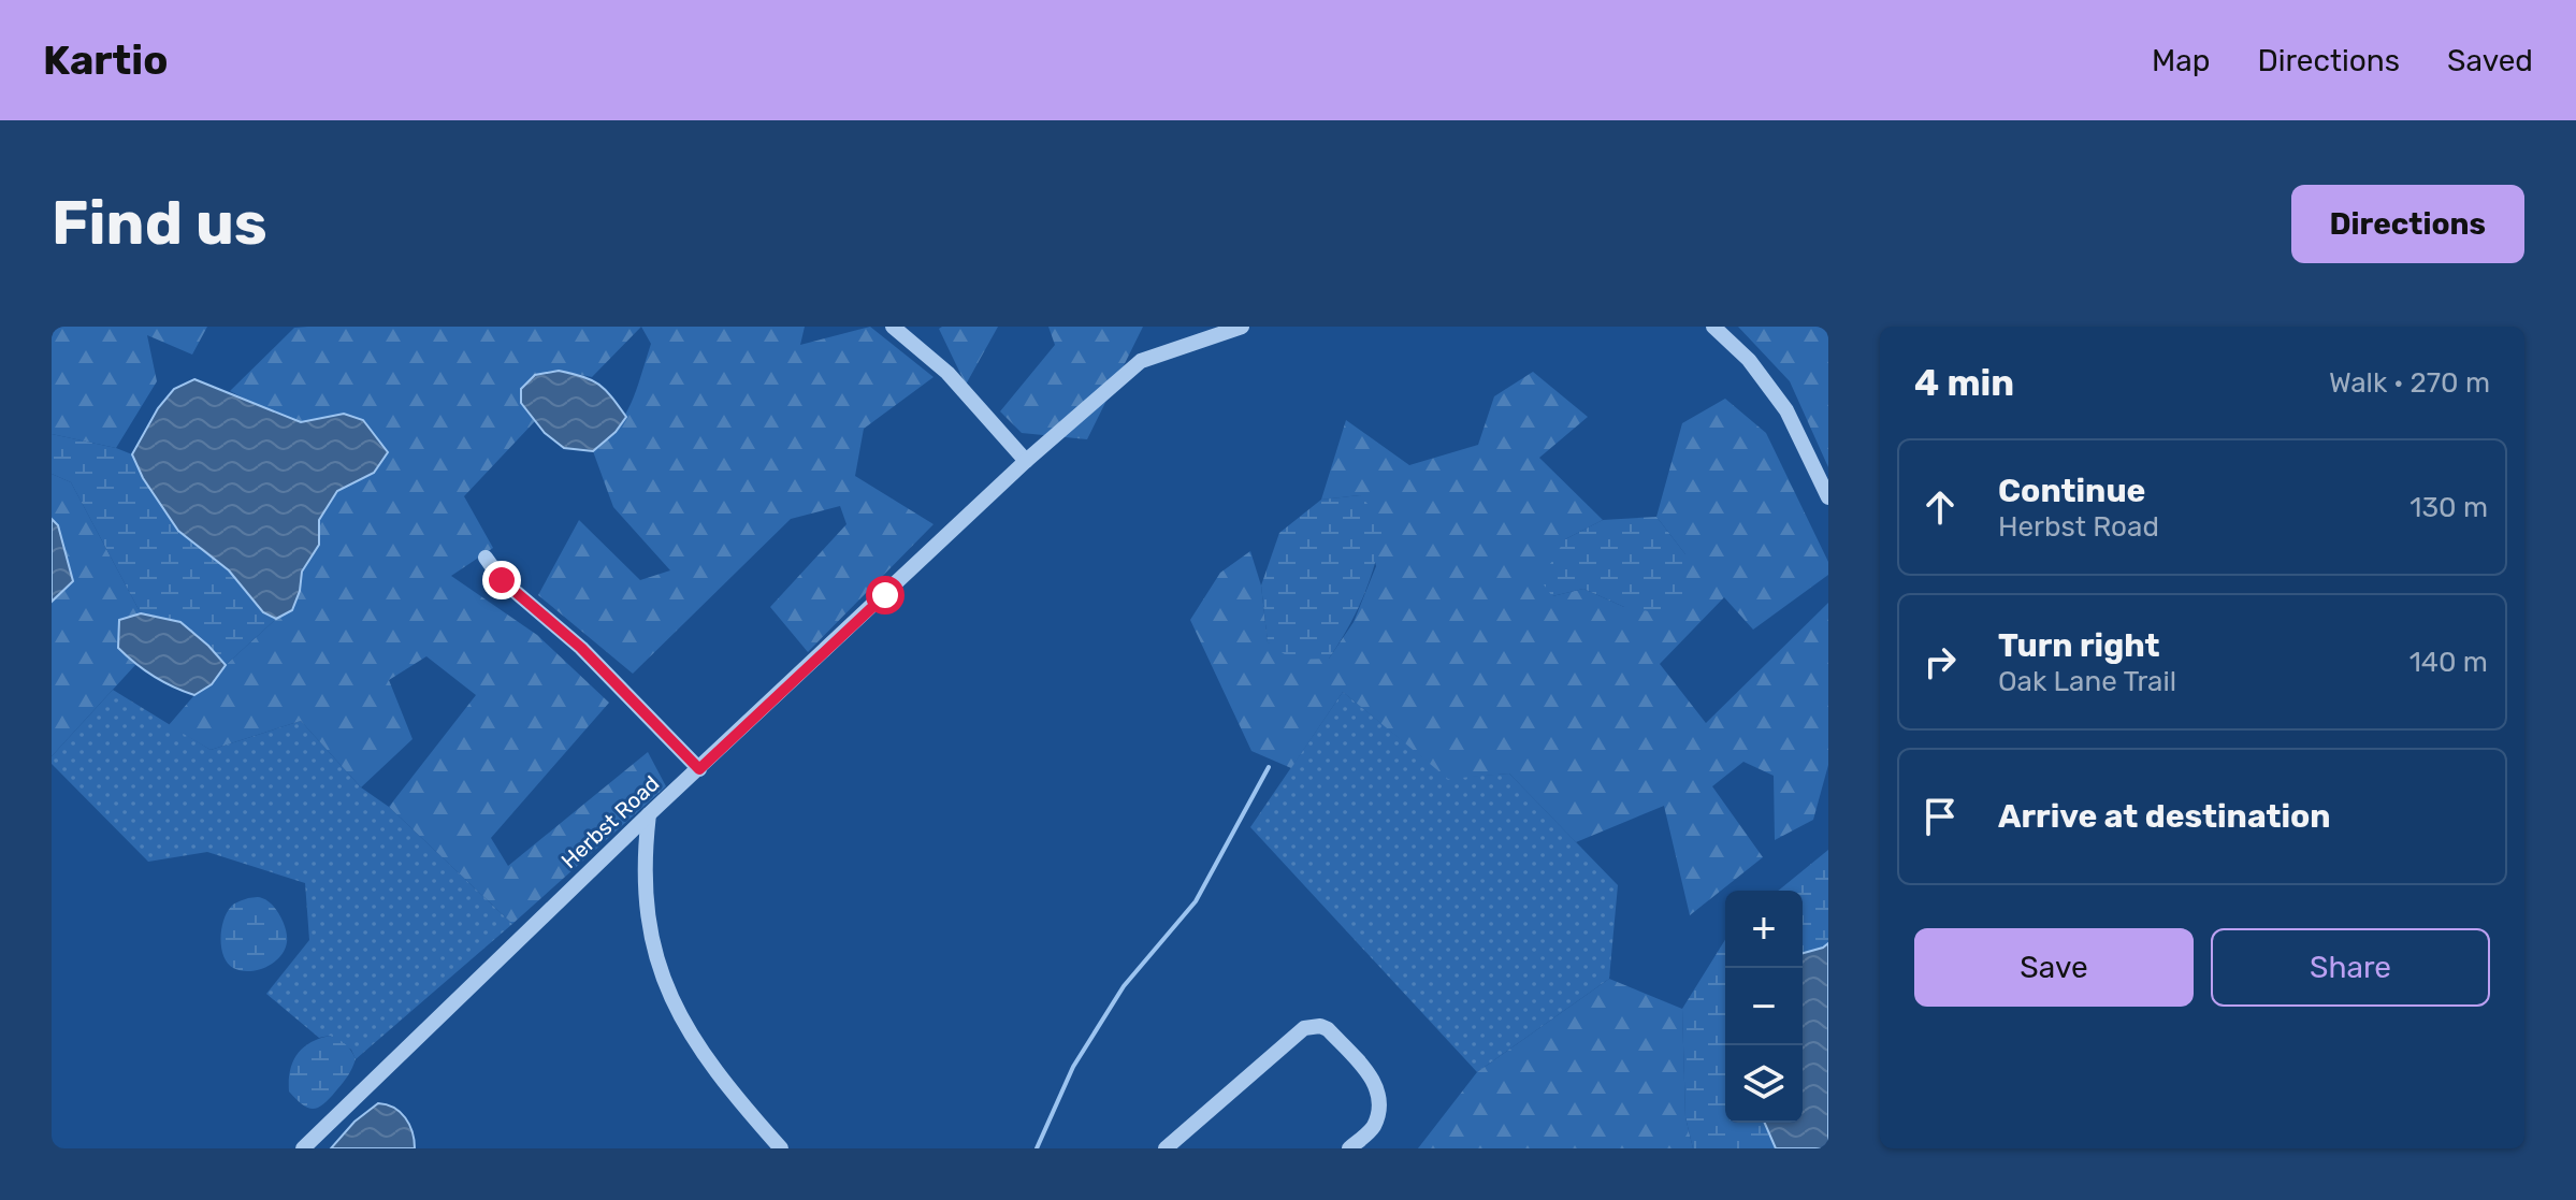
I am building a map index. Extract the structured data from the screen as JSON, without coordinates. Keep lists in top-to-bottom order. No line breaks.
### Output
{"streets":{"street":["Herbst Road"]},"page":{"header":"Kartio","nav":["Map","Directions","Saved"],"buttons":["Directions",["Save","Share"]],"title":"Find us","heading":["4 min","Walk · 270 m"],"list":[["Continue","Herbst Road","130 m"],["Turn right","Oak Lane Trail","140 m"],"Arrive at destination"],"map_buttons":["+","−"]}}
